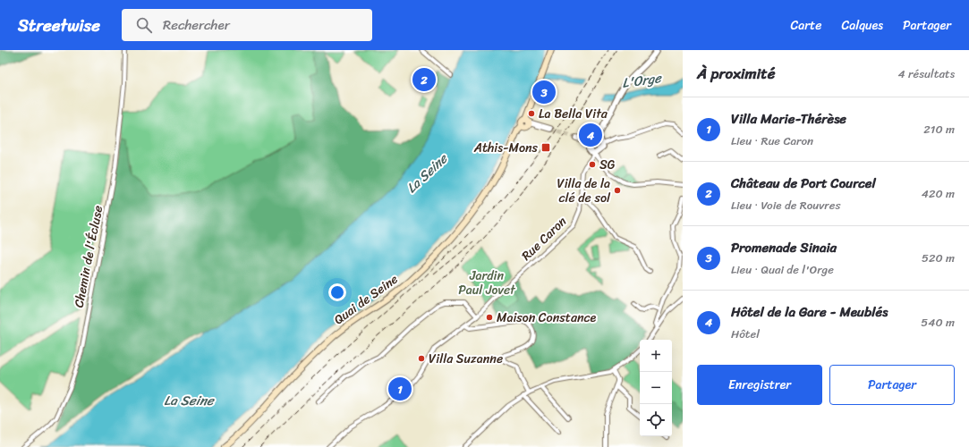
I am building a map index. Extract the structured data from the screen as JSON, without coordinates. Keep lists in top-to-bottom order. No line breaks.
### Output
{"streets":{"main road":["Quai de Seine"],"street":["Rue Caron","Chemin de l'Écluse"]},"water":["L'Orge","La Seine"],"parks":["Jardin Paul Jovet"],"places":{"other":["La Bella Vita","SG","Villa de la clé de sol","Maison Constance","Villa Suzanne"],"transit":["Athis-Mons"]},"page":{"header":"Streetwise","search":"Rechercher","nav":["Carte","Calques","Partager"],"heading":["À proximité","4 résultats"],"pins":["2","3","4","1"],"list":[{"mark":"1","name":"Villa Marie-Thérèse","note":"Lieu · Rue Caron","value":"210 m"},{"mark":"2","name":"Château de Port Courcel","note":"Lieu · Voie de Rouvres","value":"420 m"},{"mark":"3","name":"Promenade Sinaia","note":"Lieu · Quai de l'Orge","value":"520 m"},{"mark":"4","name":"Hôtel de la Gare - Meublés","note":"Hôtel","value":"540 m"}],"map_buttons":["+","−"],"buttons":["Enregistrer","Partager"]}}
